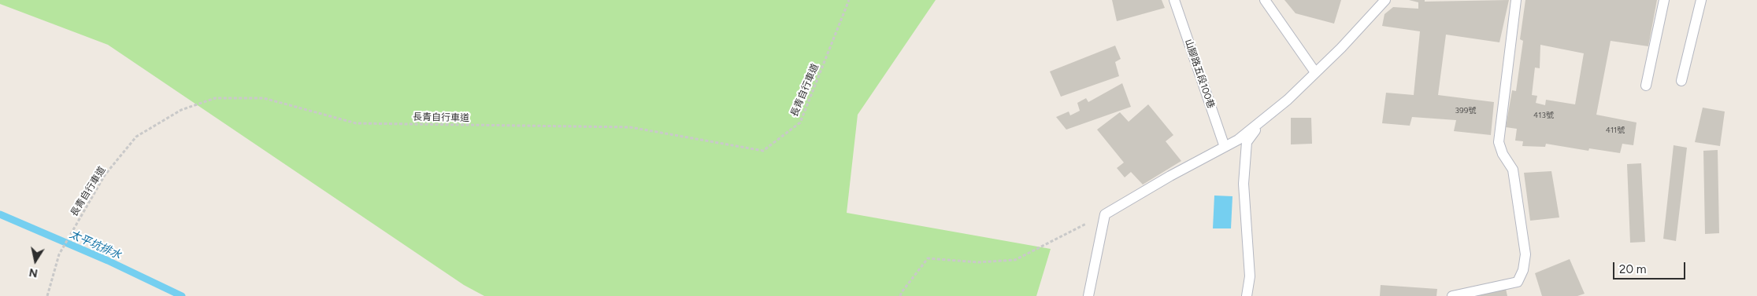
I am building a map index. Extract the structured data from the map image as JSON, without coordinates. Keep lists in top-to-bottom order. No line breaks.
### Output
{"streets":{"lane":["山腳路五段100巷"],"path":["長青自行車道"]},"water":["太平坑排水"],"house_numbers":["399號","413號","411號"],"scale_bar":"20 m","north":"bottom"}
